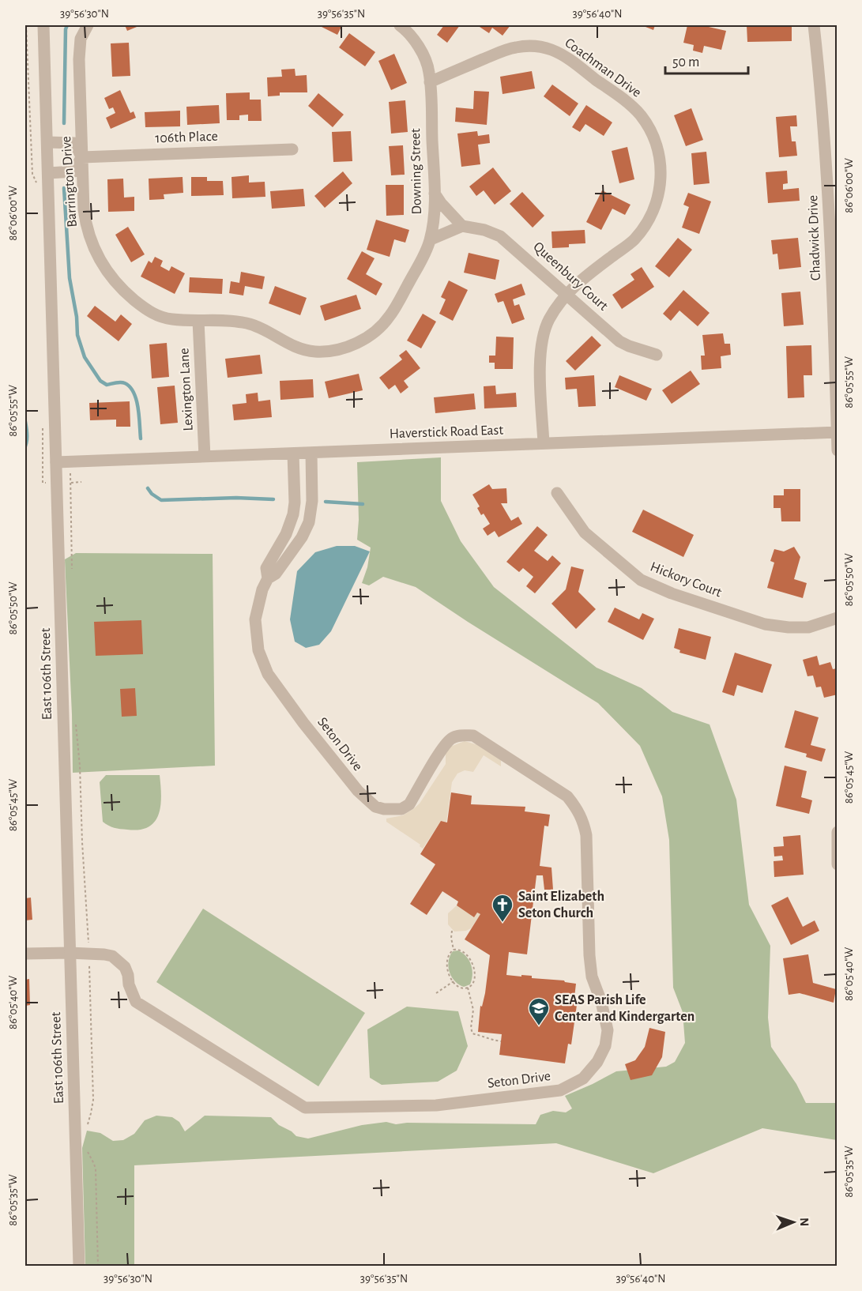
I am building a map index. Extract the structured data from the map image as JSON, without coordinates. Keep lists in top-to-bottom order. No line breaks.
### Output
{"streets":{"street":["Coachman Drive","106th Place","Downing Street","Barrington Drive","Chadwick Drive","Queenbury Court","Lexington Lane","Haverstick Road East","Hickory Court","East 106th Street","Seton Drive"]},"crossings":[["Coachman Drive","Downing Street"],["Coachman Drive","Queenbury Court"],["Coachman Drive","Haverstick Road East"],["106th Place","Barrington Drive"],["Downing Street","Barrington Drive"],["Barrington Drive","Lexington Lane"],["Chadwick Drive","Haverstick Road East"],["Lexington Lane","Haverstick Road East"],["Haverstick Road East","East 106th Street"],["Haverstick Road East","Seton Drive"],["East 106th Street","Seton Drive"]],"places":{"church":["Saint Elizabeth Seton Church"],"school or university":["SEAS Parish Life Center and Kindergarten"]},"scale_bar":"50 m","north":"right","coordinates":["39°56'30\"N","39°56'35\"N","39°56'40\"N","86°06'00\"W","86°05'55\"W","86°05'50\"W","86°05'45\"W","86°05'40\"W","86°05'35\"W"]}
